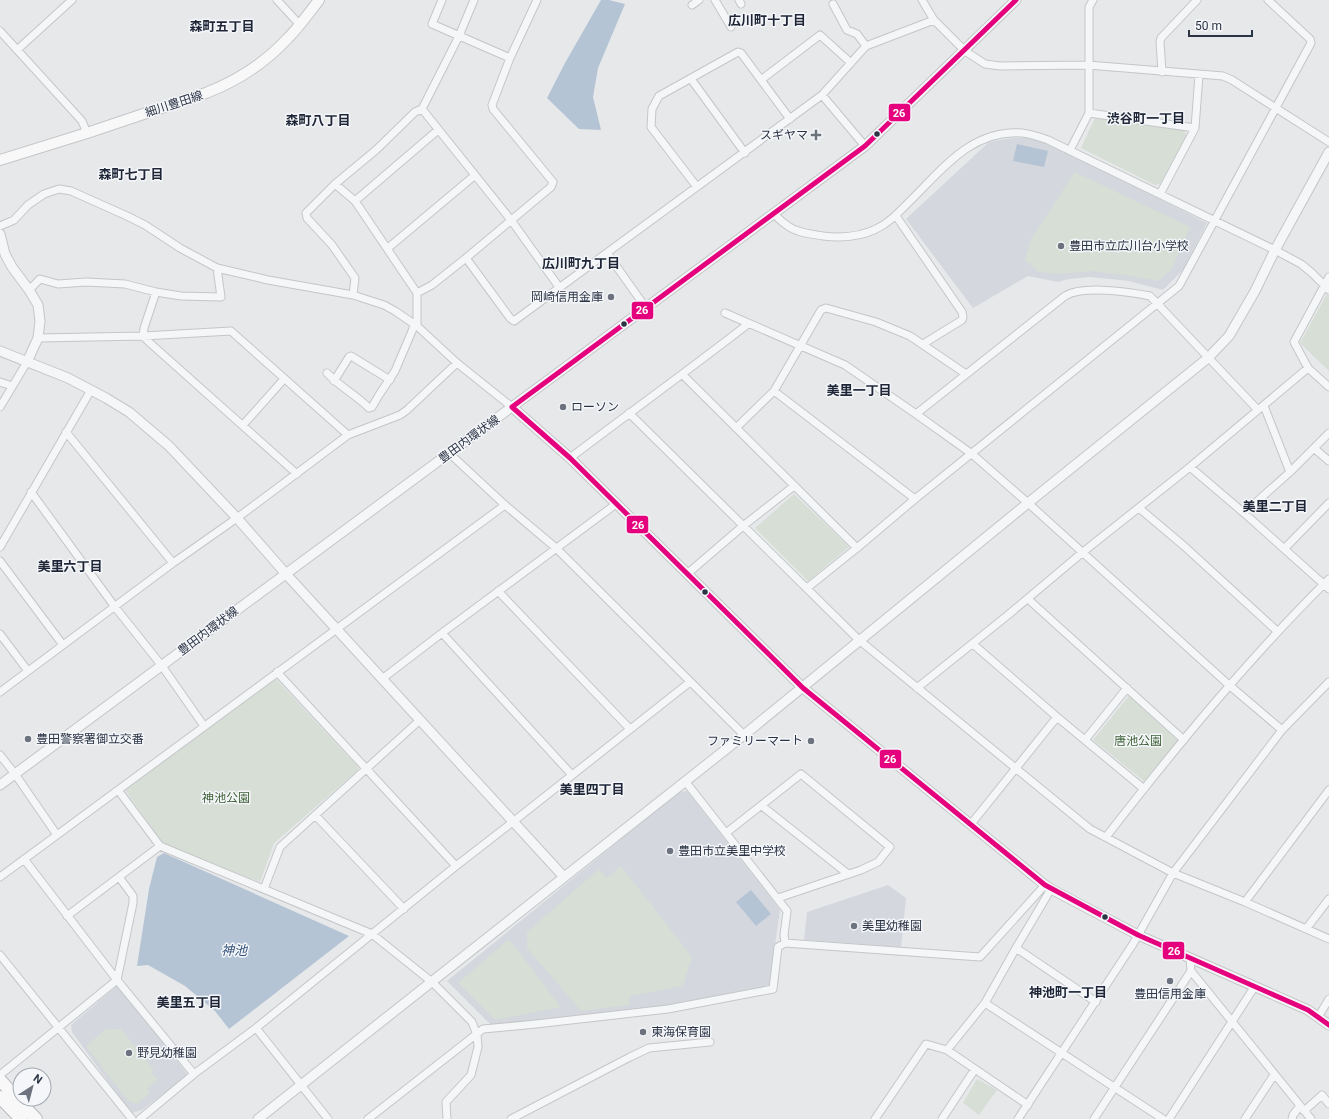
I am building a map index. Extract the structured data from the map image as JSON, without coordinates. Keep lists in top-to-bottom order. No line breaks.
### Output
{"streets":{"main road":["細川豊田線"],"street":["豊田内環状線"]},"districts":["広川町十丁目","森町五丁目","渋谷町一丁目","森町八丁目","森町七丁目","広川町九丁目","美里一丁目","美里二丁目","美里六丁目","美里四丁目","神池町一丁目","美里五丁目"],"water":["神池"],"parks":["唐池公園","神池公園"],"places":{"health":["スギヤマ"],"other":["豊田市立広川台小学校","岡崎信用金庫","ローソン","豊田警察署御立交番","ファミリーマート","豊田市立美里中学校","美里幼稚園","豊田信用金庫","東海保育園","野見幼稚園"]},"lines":["transit line 26"],"scale_bar":"50 m","north":"top right"}
